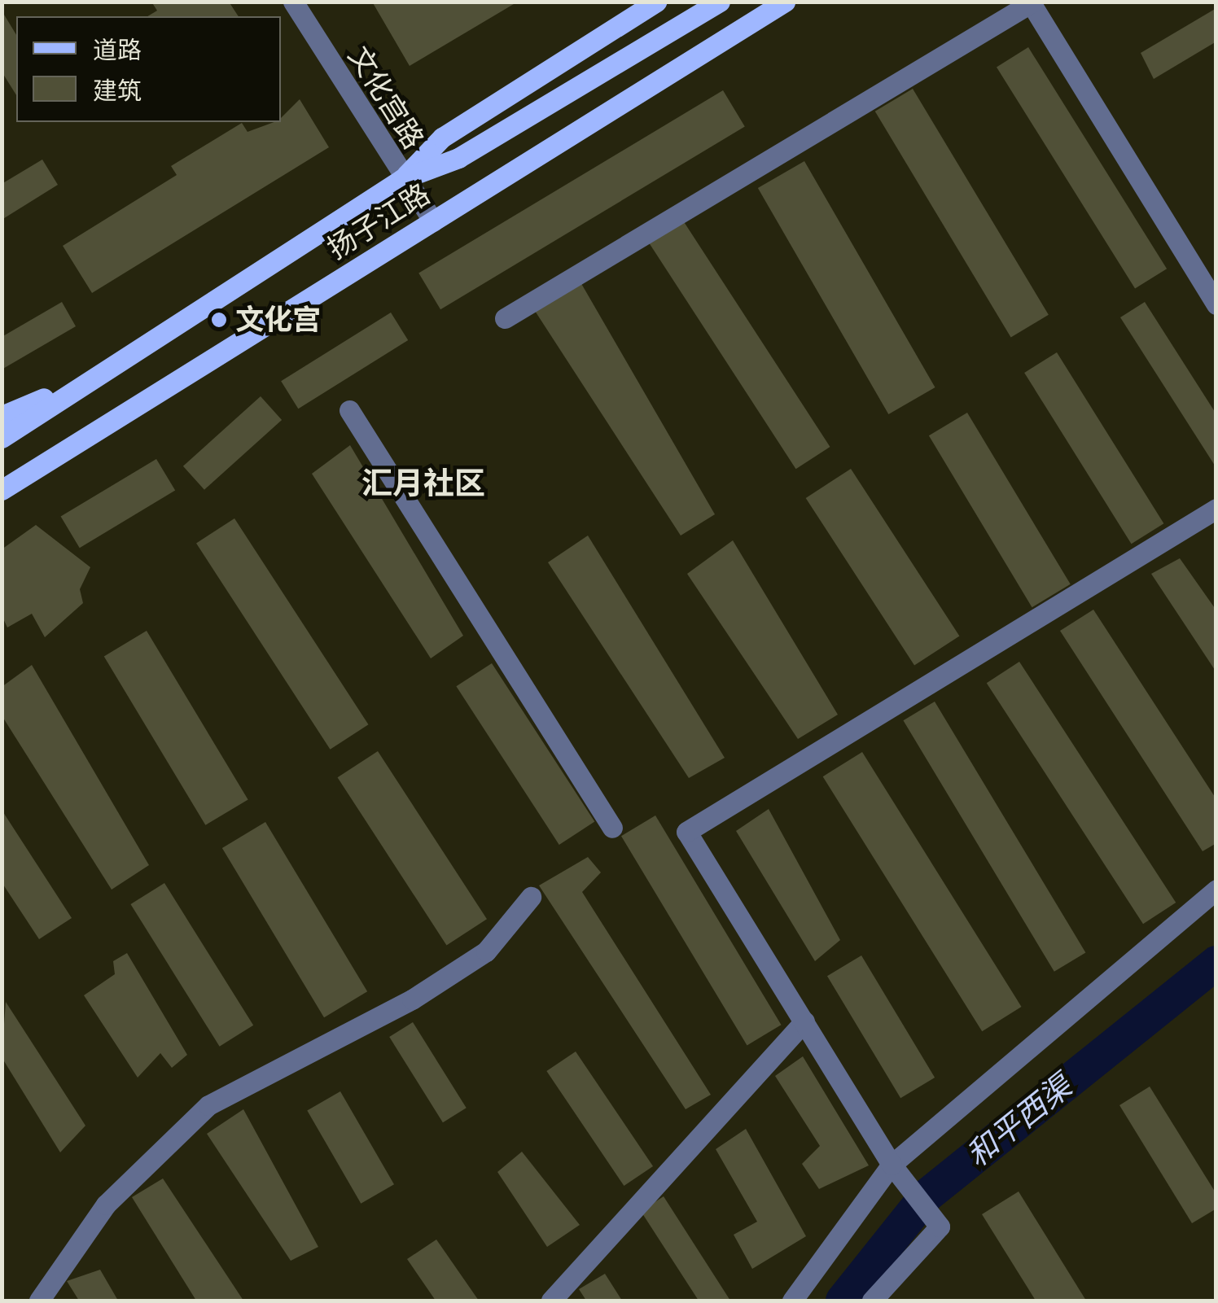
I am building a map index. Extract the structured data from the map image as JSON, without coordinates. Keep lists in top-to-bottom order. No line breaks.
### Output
{"streets":{"main road":["扬子江路"],"street":["文化宫路"]},"crossings":[["文化宫路","扬子江路"]],"districts":["汇月社区"],"water":["和平西渠"],"places":["文化宫"],"legend":["道路","建筑"]}
